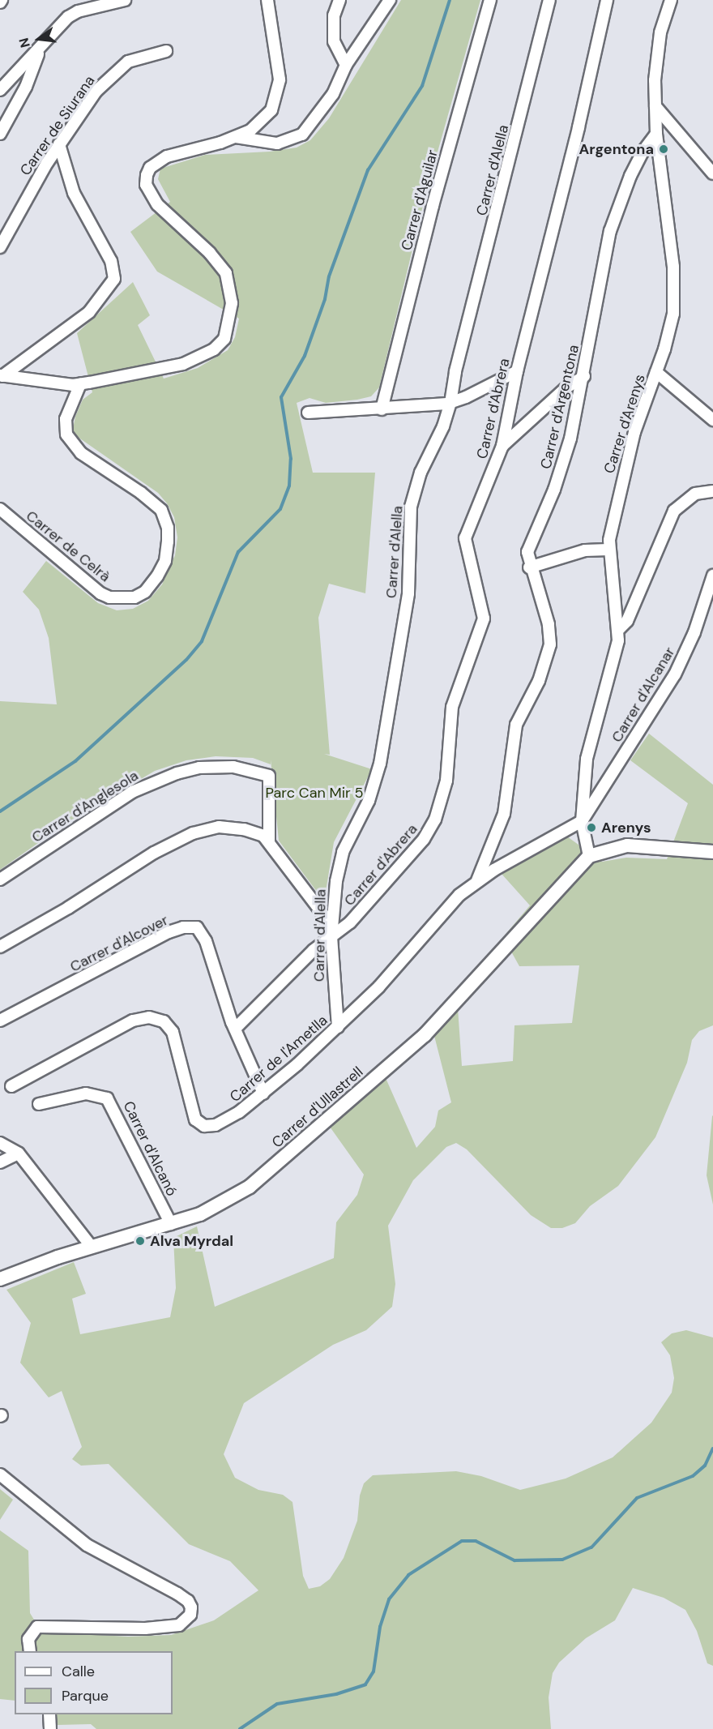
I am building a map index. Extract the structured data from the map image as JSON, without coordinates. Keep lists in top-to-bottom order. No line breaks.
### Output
{"streets":{"street":["Carrer de Siurana","Carrer d'Alella","Carrer d'Aguilar","Carrer d'Argentona","Carrer d'Abrera","Carrer d'Arenys","Carrer de Celrà","Carrer d'Alcanar","Carrer d'Anglesola","Carrer d'Alcover","Carrer de l'Ametlla","Carrer d'Ullastrell","Carrer d'Alcanó"]},"crossings":[["Carrer d'Alella","Carrer d'Abrera"],["Carrer d'Alella","Carrer de l'Ametlla"],["Carrer d'Argentona","Carrer d'Arenys"],["Carrer d'Argentona","Carrer de l'Ametlla"],["Carrer d'Abrera","Carrer d'Alcover"],["Carrer d'Arenys","Carrer d'Alcanar"],["Carrer d'Arenys","Carrer de l'Ametlla"],["Carrer d'Arenys","Carrer d'Ullastrell"],["Carrer d'Alcanar","Carrer de l'Ametlla"],["Carrer d'Alcover","Carrer de l'Ametlla"],["Carrer d'Ullastrell","Carrer d'Alcanó"]],"parks":["Parc Can Mir 5"],"places":["Argentona","Arenys","Alva Myrdal"],"legend":["Calle","Parque"],"north":"left"}
